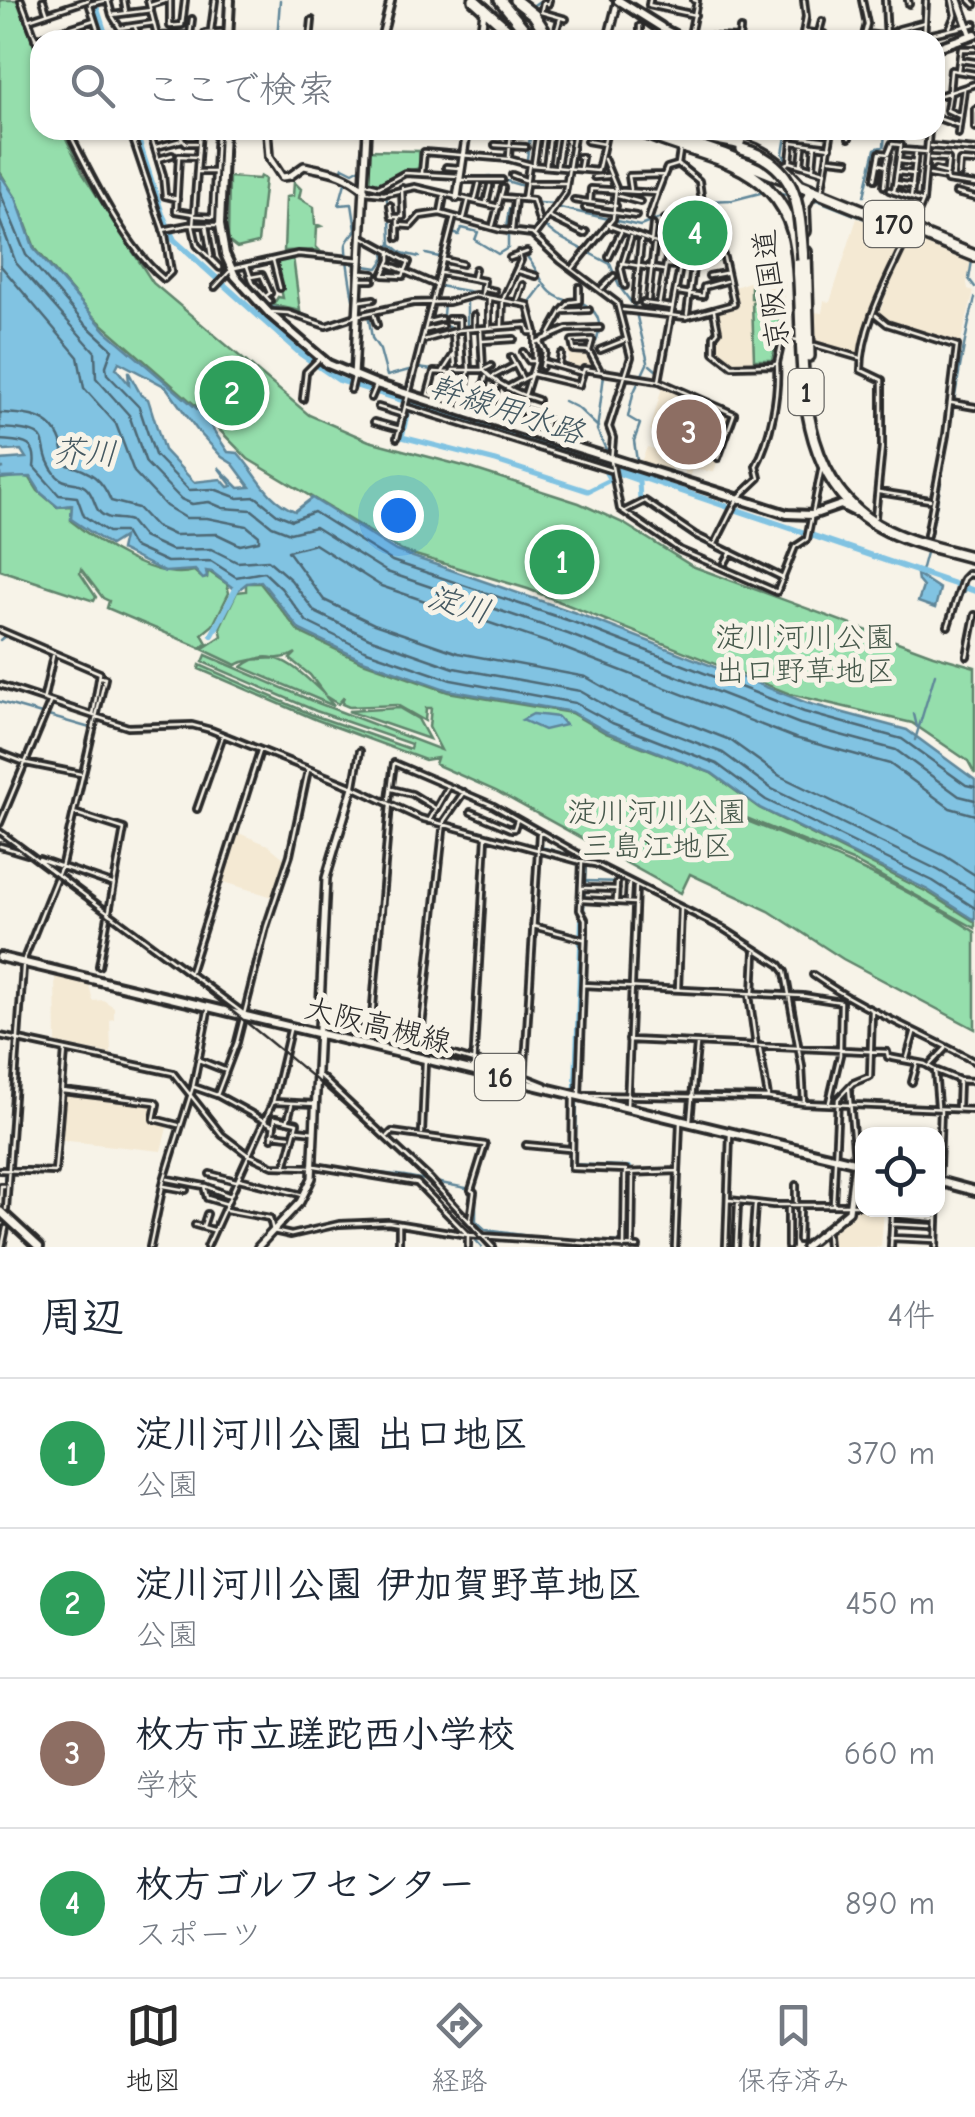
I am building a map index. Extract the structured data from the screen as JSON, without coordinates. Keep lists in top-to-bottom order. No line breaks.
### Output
{"streets":{"highway":["170","京阪国道","1"],"main road":["大阪高槻線","16"]},"crossings":[["170","京阪国道"]],"water":["幹線用水路","芥川","淀川"],"parks":["淀川河川公園 出口野草地区","淀川河川公園 三島江地区"],"page":{"search":"ここで検索","pins":["4","2","3","1"],"heading":["周辺","4件"],"list":[{"mark":"1","name":"淀川河川公園 出口地区","note":"公園","value":"370 m"},{"mark":"2","name":"淀川河川公園 伊加賀野草地区","note":"公園","value":"450 m"},{"mark":"3","name":"枚方市立蹉跎西小学校","note":"学校","value":"660 m"},{"mark":"4","name":"枚方ゴルフセンター","note":"スポーツ","value":"890 m"}],"nav":["地図","経路","保存済み"]}}
